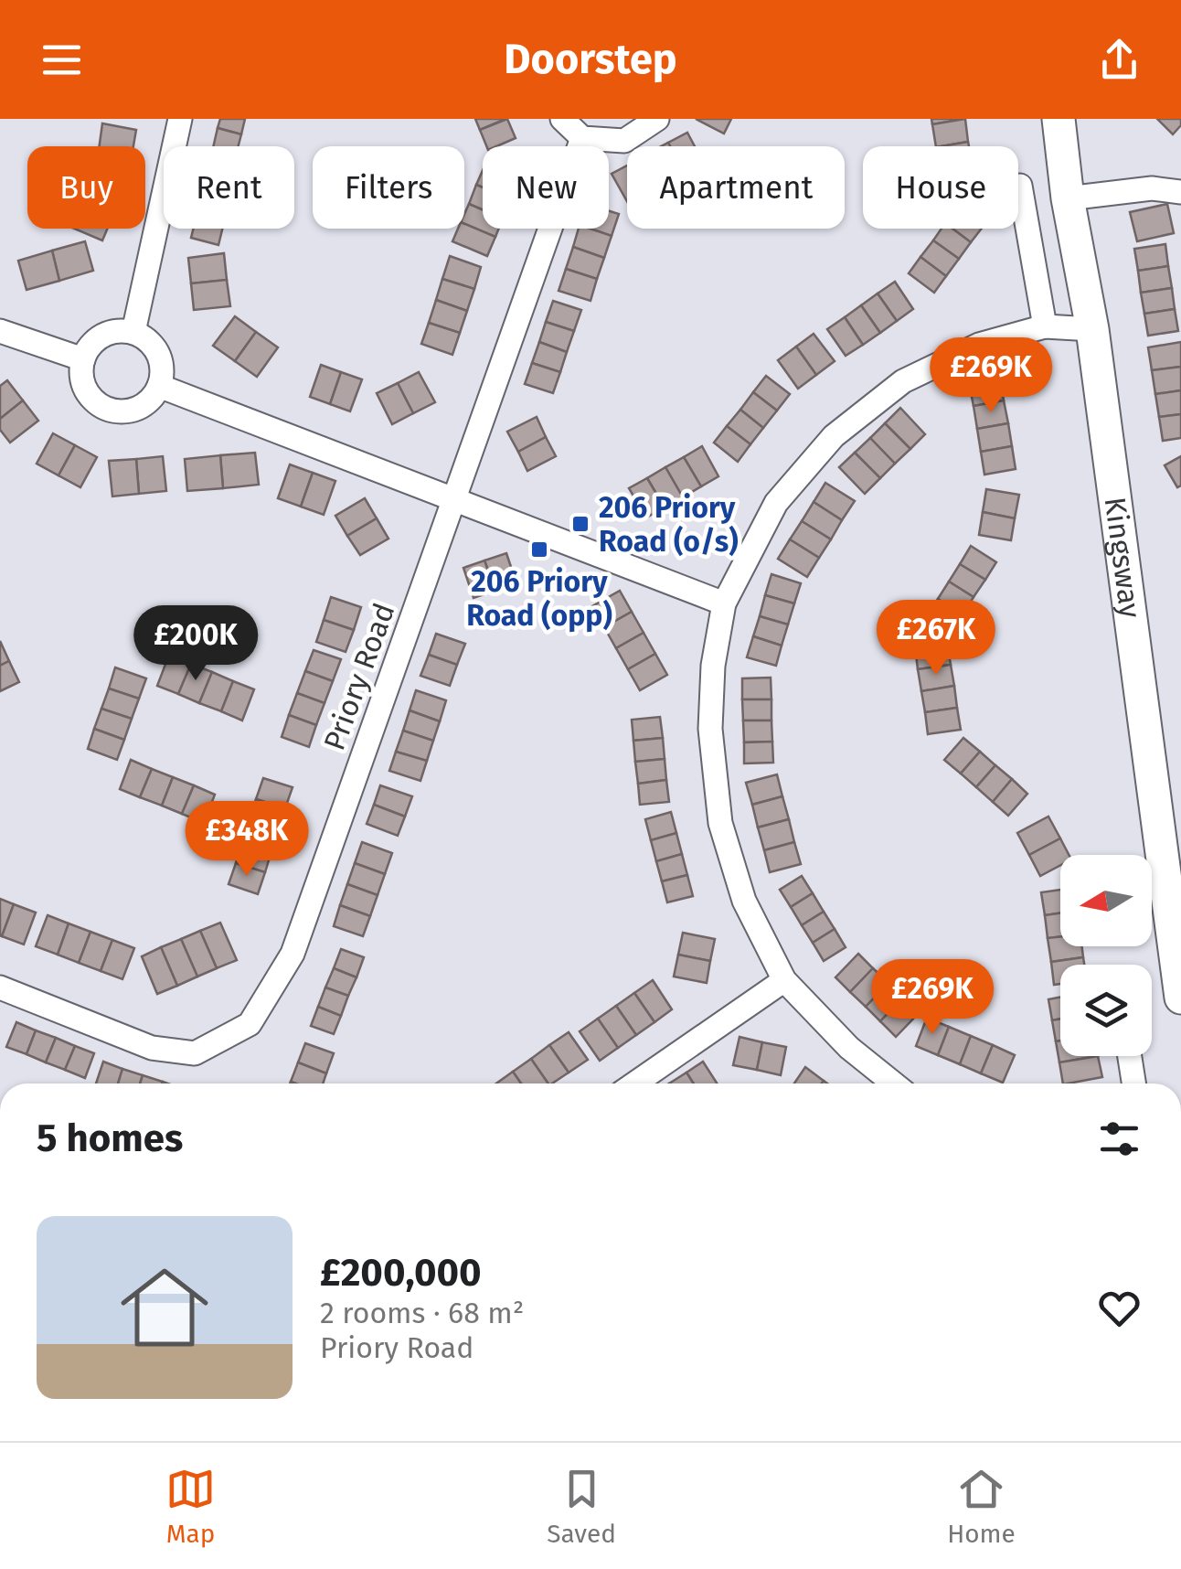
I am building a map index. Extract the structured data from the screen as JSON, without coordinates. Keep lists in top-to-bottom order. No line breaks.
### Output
{"streets":{"street":["Kingsway","Priory Road"]},"places":{"transit":["206 Priory Road (o/s)","206 Priory Road (opp)"]},"north":"left","page":{"header":"Doorstep","chip":["Buy","Rent","Filters","New","Apartment","House"],"price":["£269K","£267K","£200K","£348K","£269K"],"heading":"5 homes","list":[{"name":"£200,000","note":"2 rooms · 68 m² · Priory Road"}],"tabs":["Map","Saved","Home"]}}
